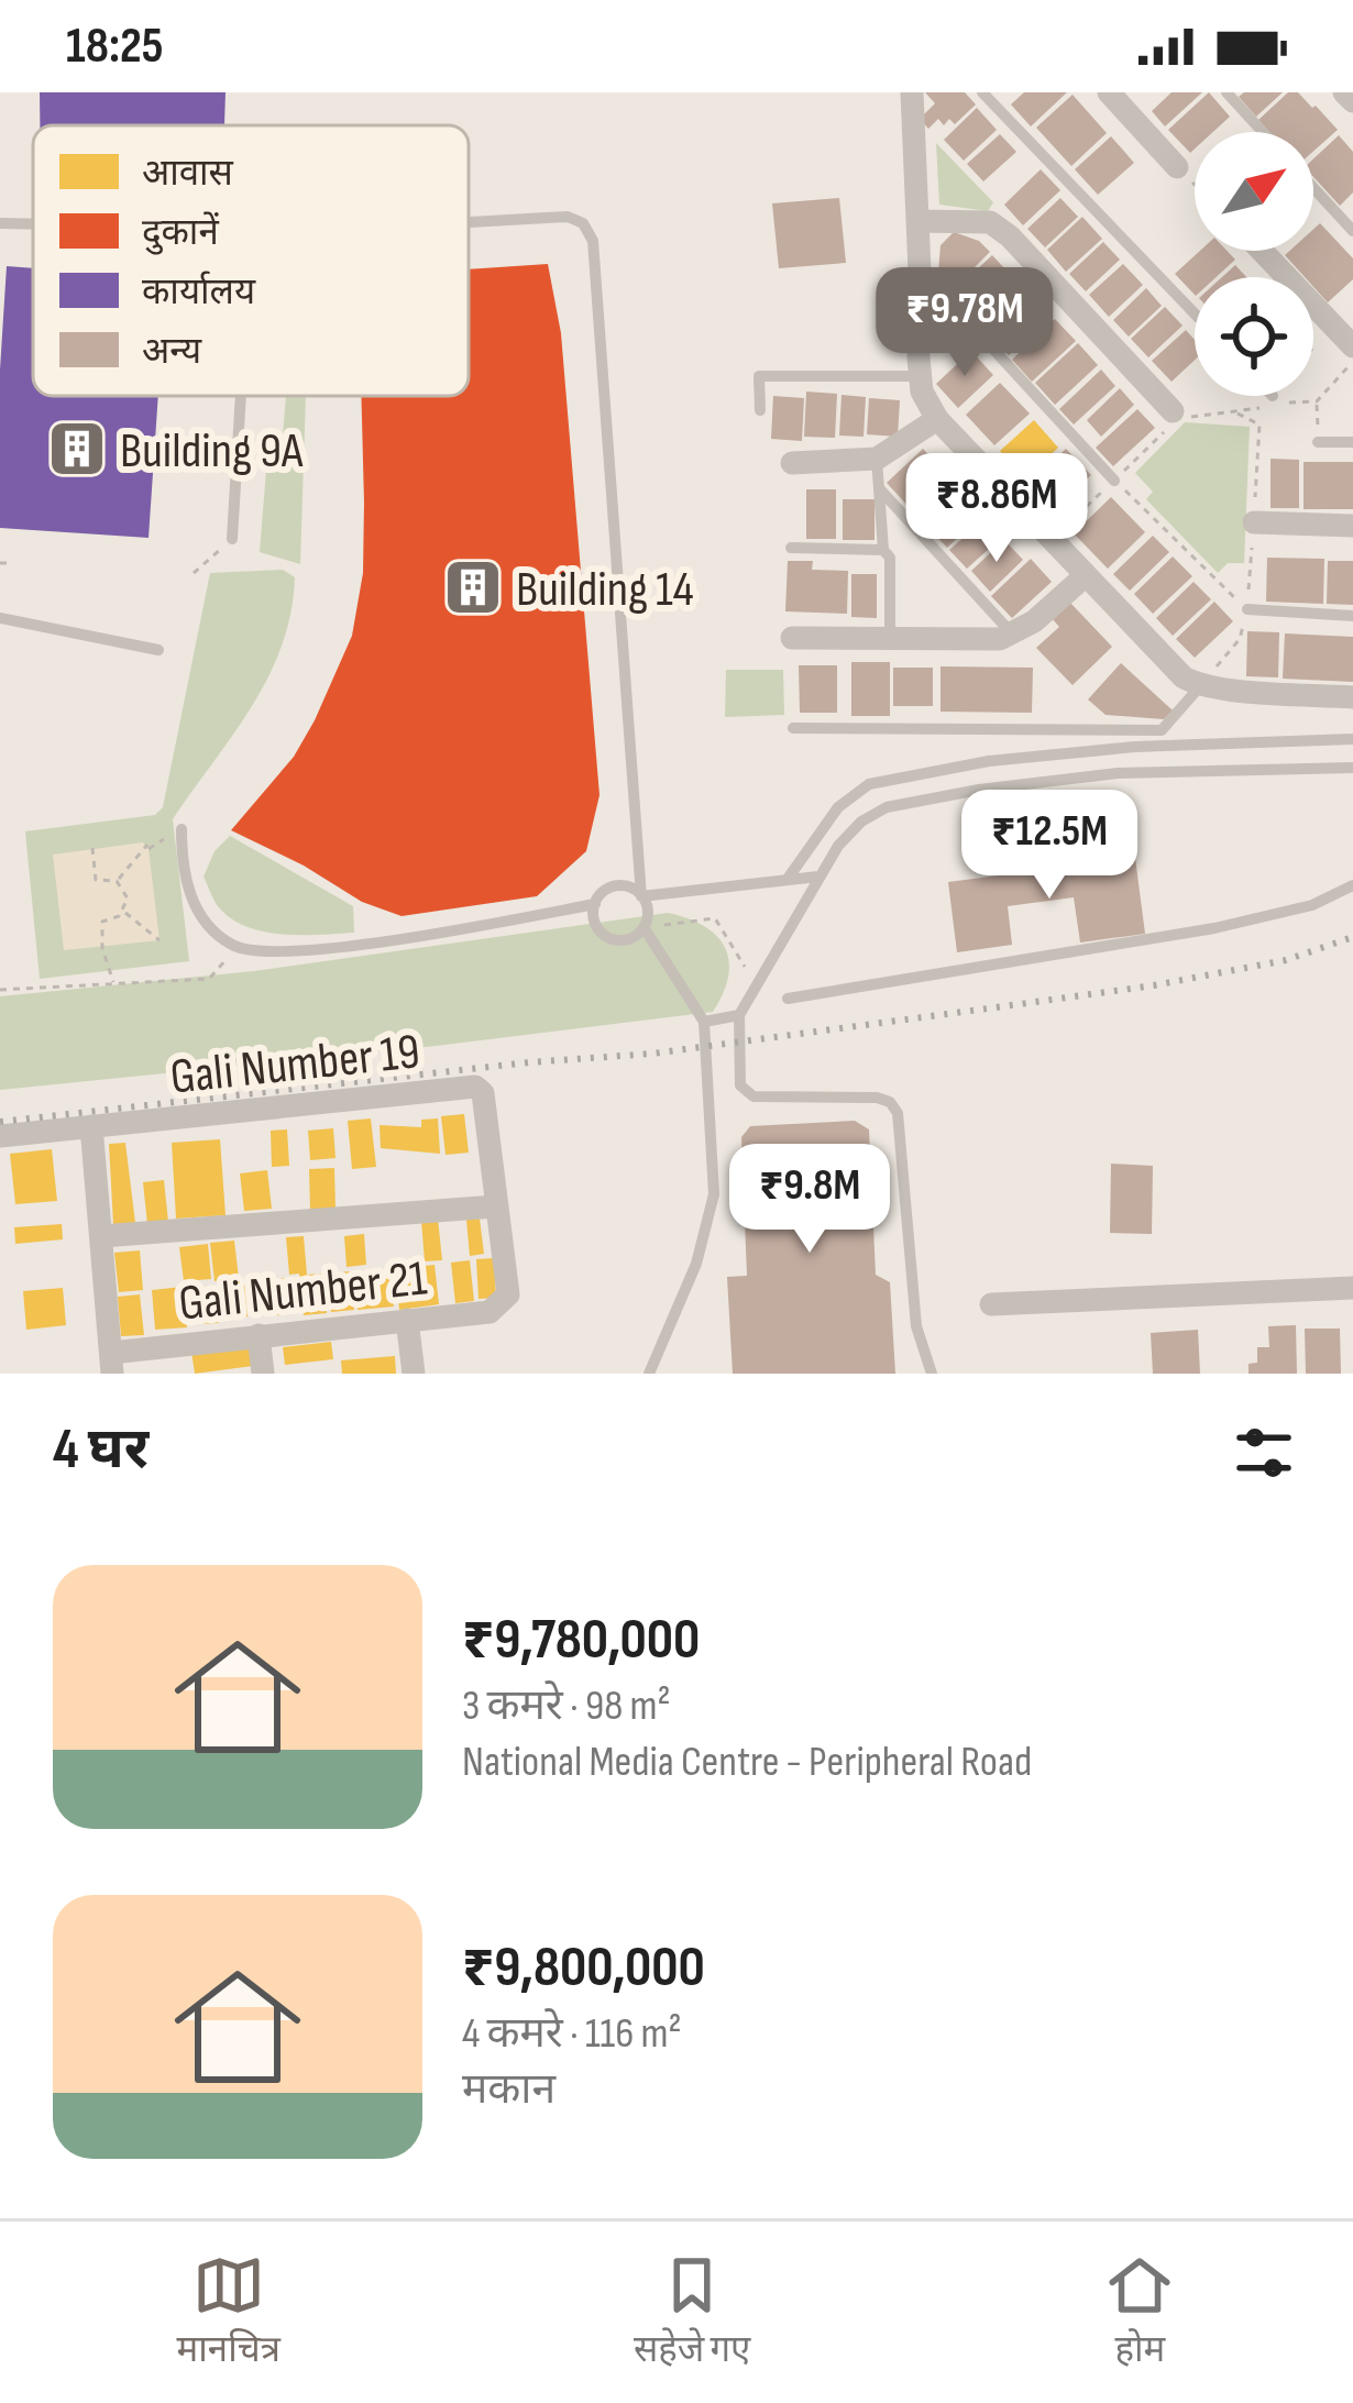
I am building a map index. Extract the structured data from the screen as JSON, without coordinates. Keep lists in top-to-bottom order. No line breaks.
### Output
{"streets":{"street":["Gali Number 19","Gali Number 21"]},"crossings":[["Gali Number 19","Gali Number 21"]],"places":{"building":["Building 9A","Building 14"]},"legend":["आवास","दुकानें","कार्यालय","अन्य"],"north":"top right","page":{"status":"18:25","price":["₹9.78M","₹8.86M","₹12.5M","₹9.8M"],"heading":"4 घर","list":[{"name":"₹9,780,000","note":"3 कमरे · 98 m² · National Media Centre - Peripheral Road"},{"name":"₹9,800,000","note":"4 कमरे · 116 m² · मकान"}],"tabs":["मानचित्र","सहेजे गए","होम"]}}
